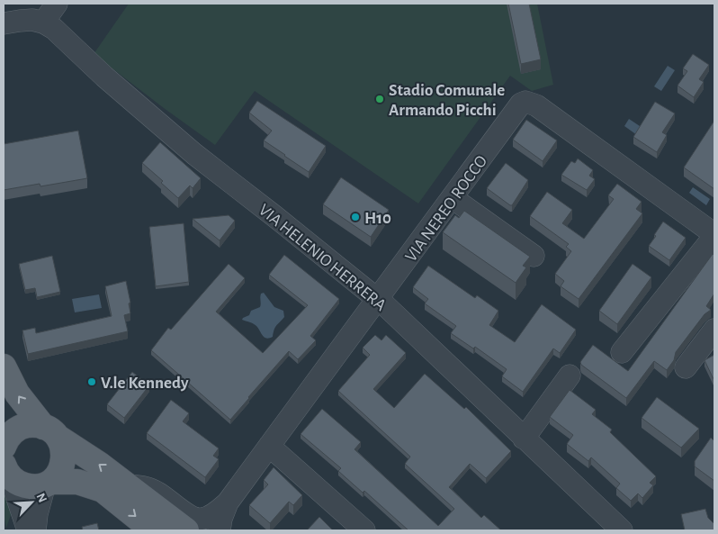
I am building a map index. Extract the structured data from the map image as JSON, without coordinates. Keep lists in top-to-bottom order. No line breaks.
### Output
{"streets":{"street":["VIA NEREO ROCCO","VIA HELENIO HERRERA"]},"crossings":[["VIA NEREO ROCCO","VIA HELENIO HERRERA"]],"places":["Stadio Comunale Armando Picchi","H10","V.le Kennedy"],"north":"top right"}
